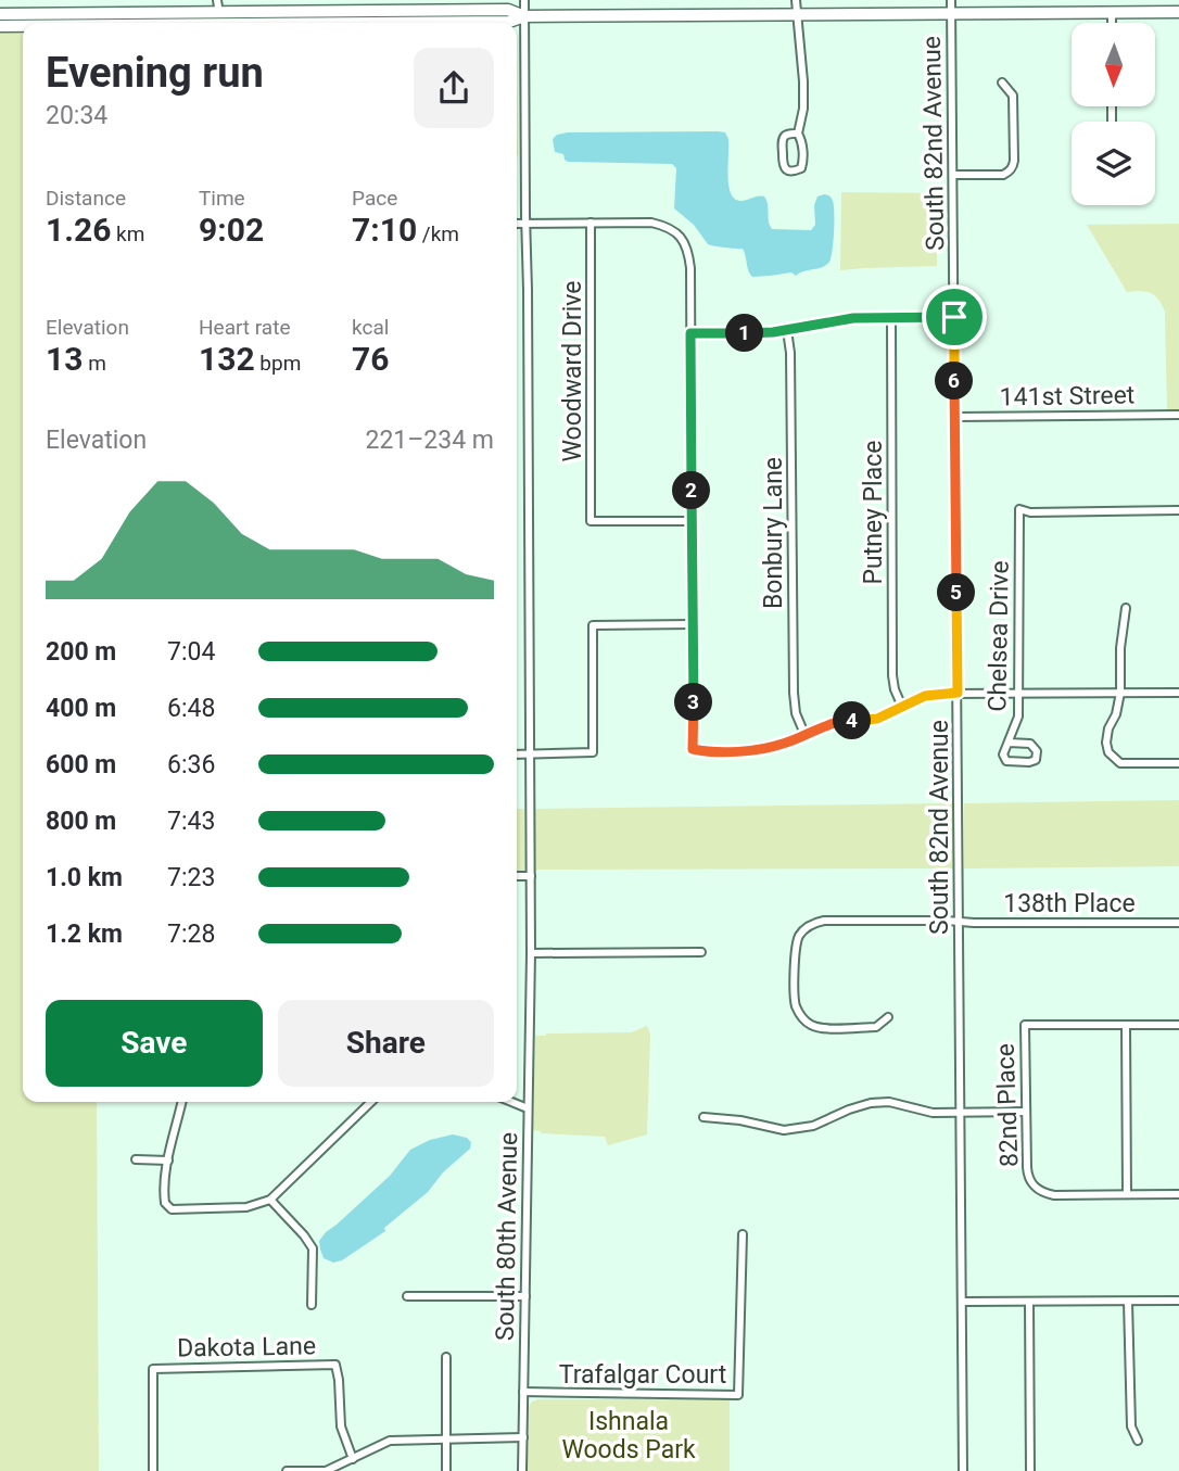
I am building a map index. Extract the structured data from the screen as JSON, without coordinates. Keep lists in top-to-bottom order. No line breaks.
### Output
{"streets":{"street":["South 82nd Avenue","Woodward Drive","141st Street","Putney Place","Bonbury Lane","Chelsea Drive","138th Place","82nd Place","South 80th Avenue","Dakota Lane","Trafalgar Court"]},"crossings":[["South 82nd Avenue","141st Street"],["South 82nd Avenue","138th Place"],["South 80th Avenue","Trafalgar Court"]],"parks":["Ishnala Woods Park"],"north":"bottom","page":{"heading":["Evening run","20:34"],"stats":[["Distance","1.26 km"],["Time","9:02"],["Pace","7:10 /km"],["Elevation","13 m"],["Heart rate","132 bpm"],["kcal","76"]],"pins":["1","6","2","5","3","4"],"chart":["Elevation","221–234 m"],"list":[{"name":"200 m","note":"7:04"},{"name":"400 m","note":"6:48"},{"name":"600 m","note":"6:36"},{"name":"800 m","note":"7:43"},{"name":"1.0 km","note":"7:23"},{"name":"1.2 km","note":"7:28"}],"buttons":["Save","Share"]}}
